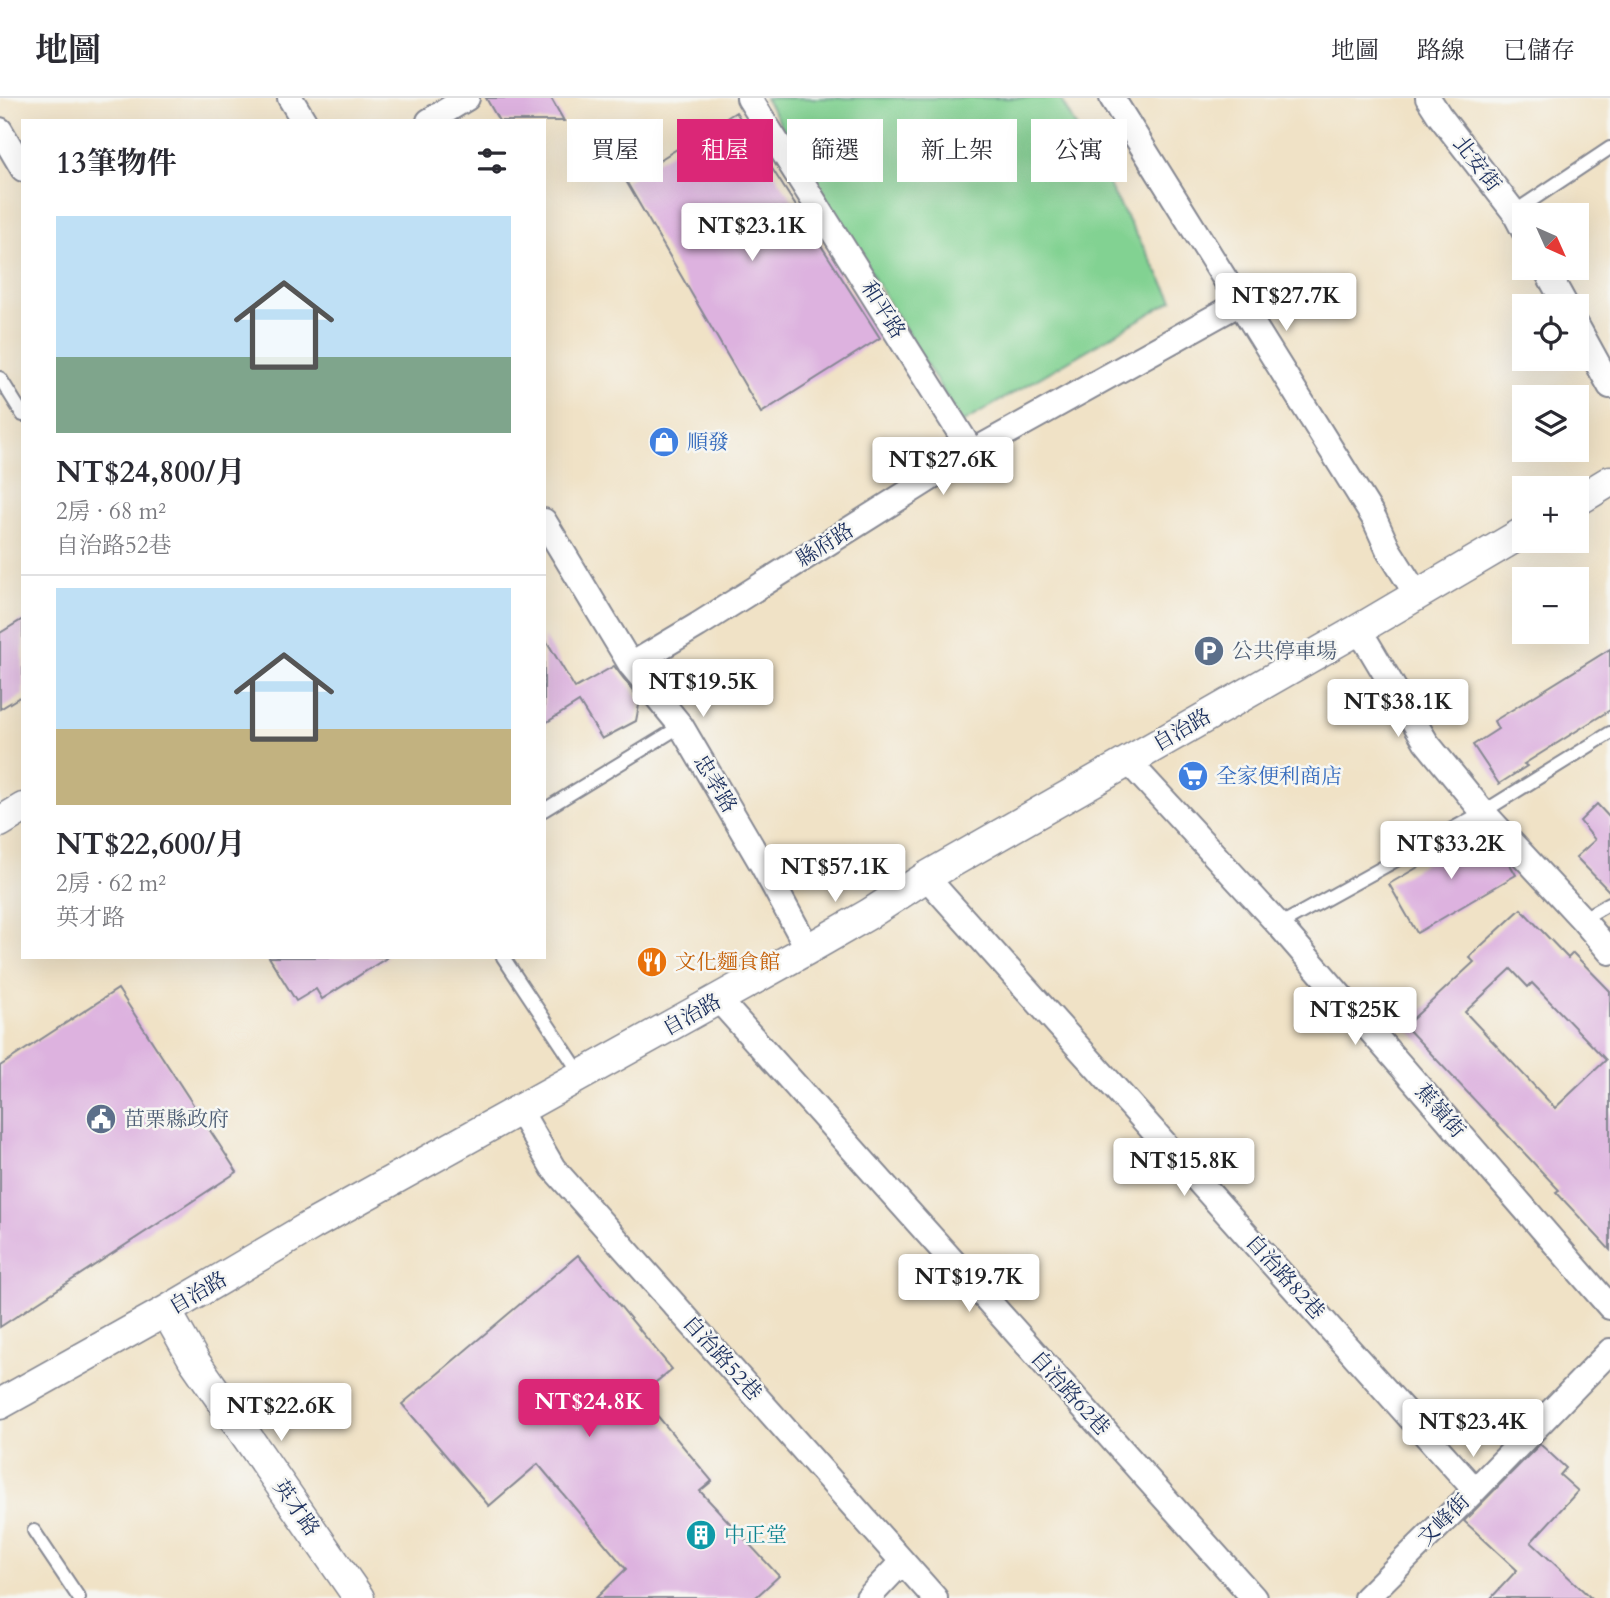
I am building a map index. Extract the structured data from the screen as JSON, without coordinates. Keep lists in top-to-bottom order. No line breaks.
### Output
{"streets":{"street":["北安街","和平路","縣府路","自治路","忠孝路","蕉嶺街","自治路82巷","自治路52巷","自治路62巷","英才路","文峰街"]},"crossings":[["和平路","縣府路"],["縣府路","忠孝路"],["自治路","忠孝路"],["自治路","蕉嶺街"],["自治路","自治路82巷"],["自治路","自治路52巷"],["自治路","自治路62巷"],["自治路","英才路"],["自治路82巷","文峰街"]],"places":{"shop":["順發"],"parking":["公共停車場"],"supermarket":["全家便利商店"],"restaurant":["文化麵食館"],"public building":["苗栗縣政府"],"building":["中正堂"]},"north":"bottom right","page":{"header":"地圖","nav":["地圖","路線","已儲存"],"chip":["買屋","租屋","篩選","新上架","公寓"],"heading":"13筆物件","map_buttons":["+","−"],"price":["NT$23.1K","NT$27.7K","NT$27.6K","NT$19.5K","NT$38.1K","NT$33.2K","NT$57.1K","NT$25K","NT$15.8K","NT$19.7K","NT$24.8K","NT$22.6K","NT$23.4K"],"list":[{"name":"NT$24,800/月","note":"2房 · 68 m² · 自治路52巷"},{"name":"NT$22,600/月","note":"2房 · 62 m² · 英才路"}]}}
